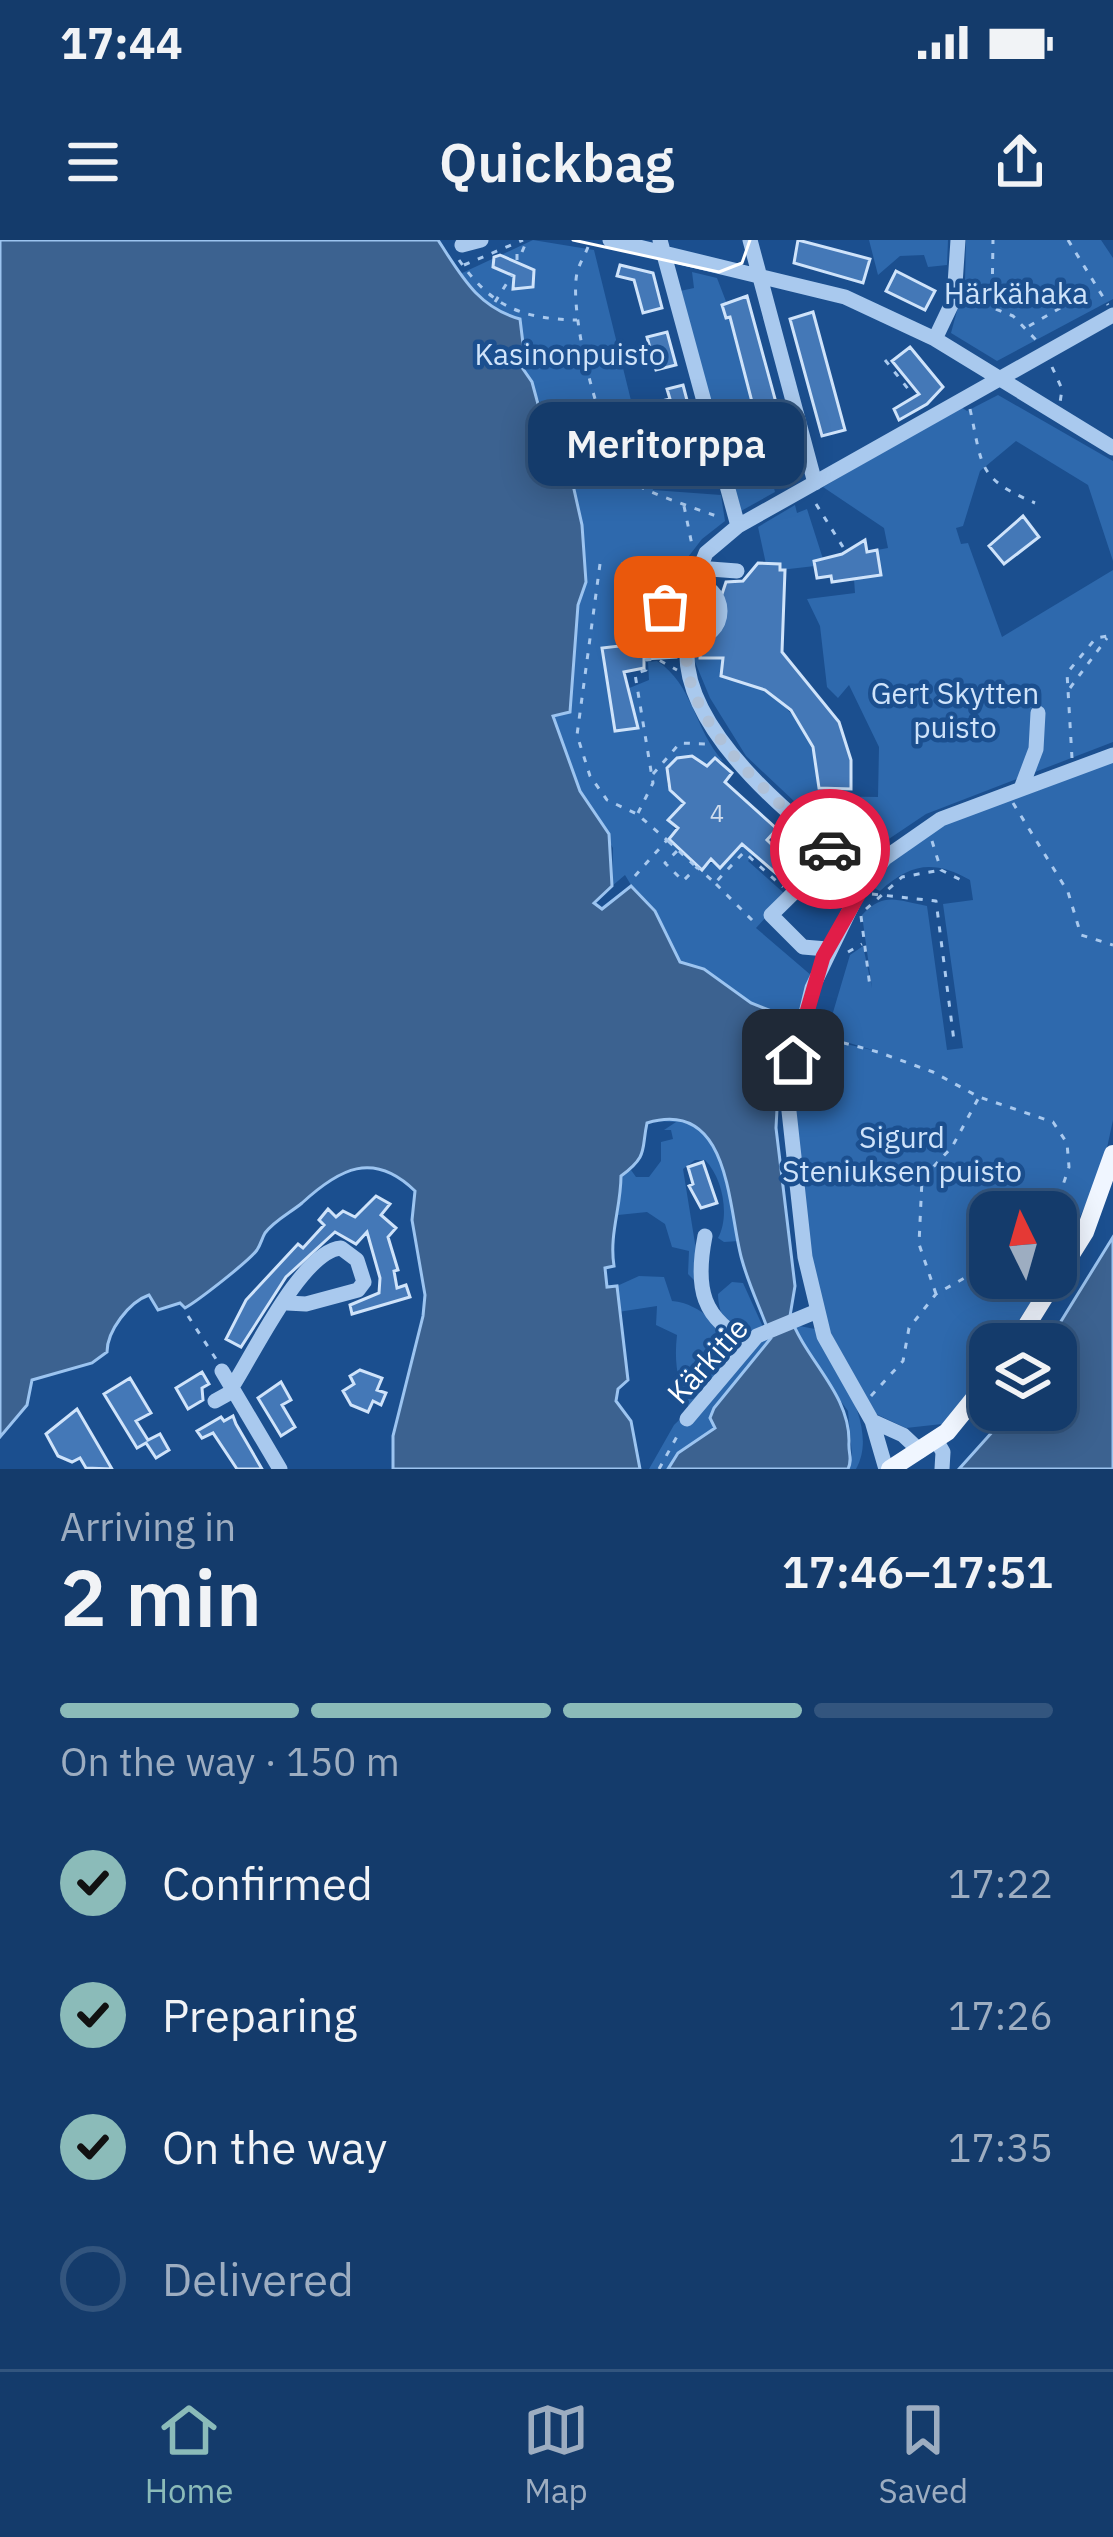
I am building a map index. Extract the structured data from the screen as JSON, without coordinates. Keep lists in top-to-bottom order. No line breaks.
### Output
{"streets":{"street":["Kärkitie"]},"parks":["Härkähaka","Kasinonpuisto","Gert Skytten puisto","Sigurd Steniuksen puisto"],"places":["Meritorppa"],"house_numbers":["4"],"north":"top","page":{"status":"17:44","header":"Quickbag","bubble":"Meritorppa","heading":["2 min","Arriving in","17:46–17:51"],"bar":"On the way · 150 m","list":[["Confirmed","17:22"],["Preparing","17:26"],["On the way","17:35"],"Delivered"],"tabs":["Home","Map","Saved"]}}
